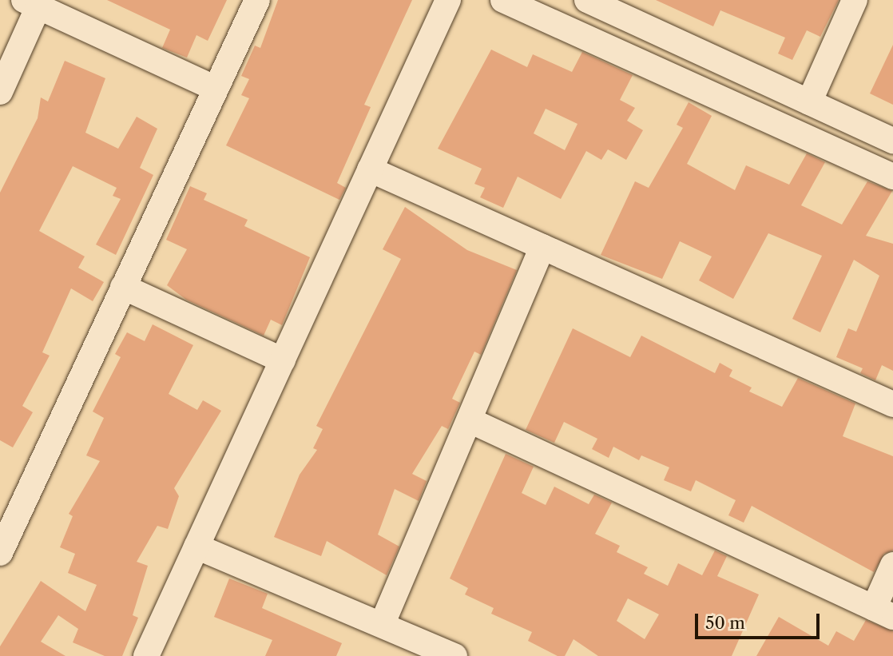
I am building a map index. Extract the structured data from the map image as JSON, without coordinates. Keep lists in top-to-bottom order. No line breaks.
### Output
{"scale_bar":"50 m"}
